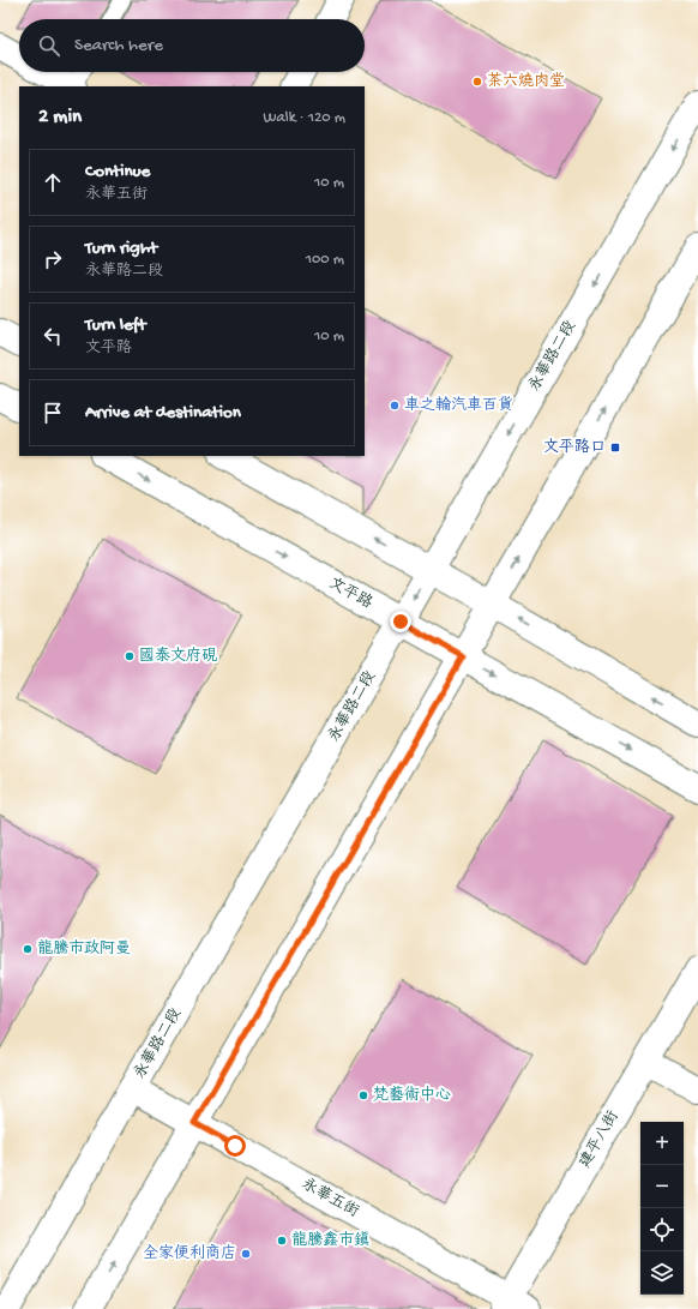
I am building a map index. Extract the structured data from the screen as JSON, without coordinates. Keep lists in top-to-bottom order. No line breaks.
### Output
{"streets":{"street":["永華路二段","文平路","建平八街","永華五街"]},"crossings":[["永華路二段","文平路"],["永華路二段","永華五街"],["建平八街","永華五街"]],"places":{"other":["茶六燒肉堂","車之輪汽車百貨","國泰文府硯","龍騰市政阿曼","梵藝術中心","龍騰鑫市鎮","全家便利商店"],"transit":["文平路口"]},"page":{"search":"Search here","heading":["2 min","Walk · 120 m"],"list":[["Continue","永華五街","10 m"],["Turn right","永華路二段","100 m"],["Turn left","文平路","10 m"],"Arrive at destination"],"map_buttons":["+","−"]}}
